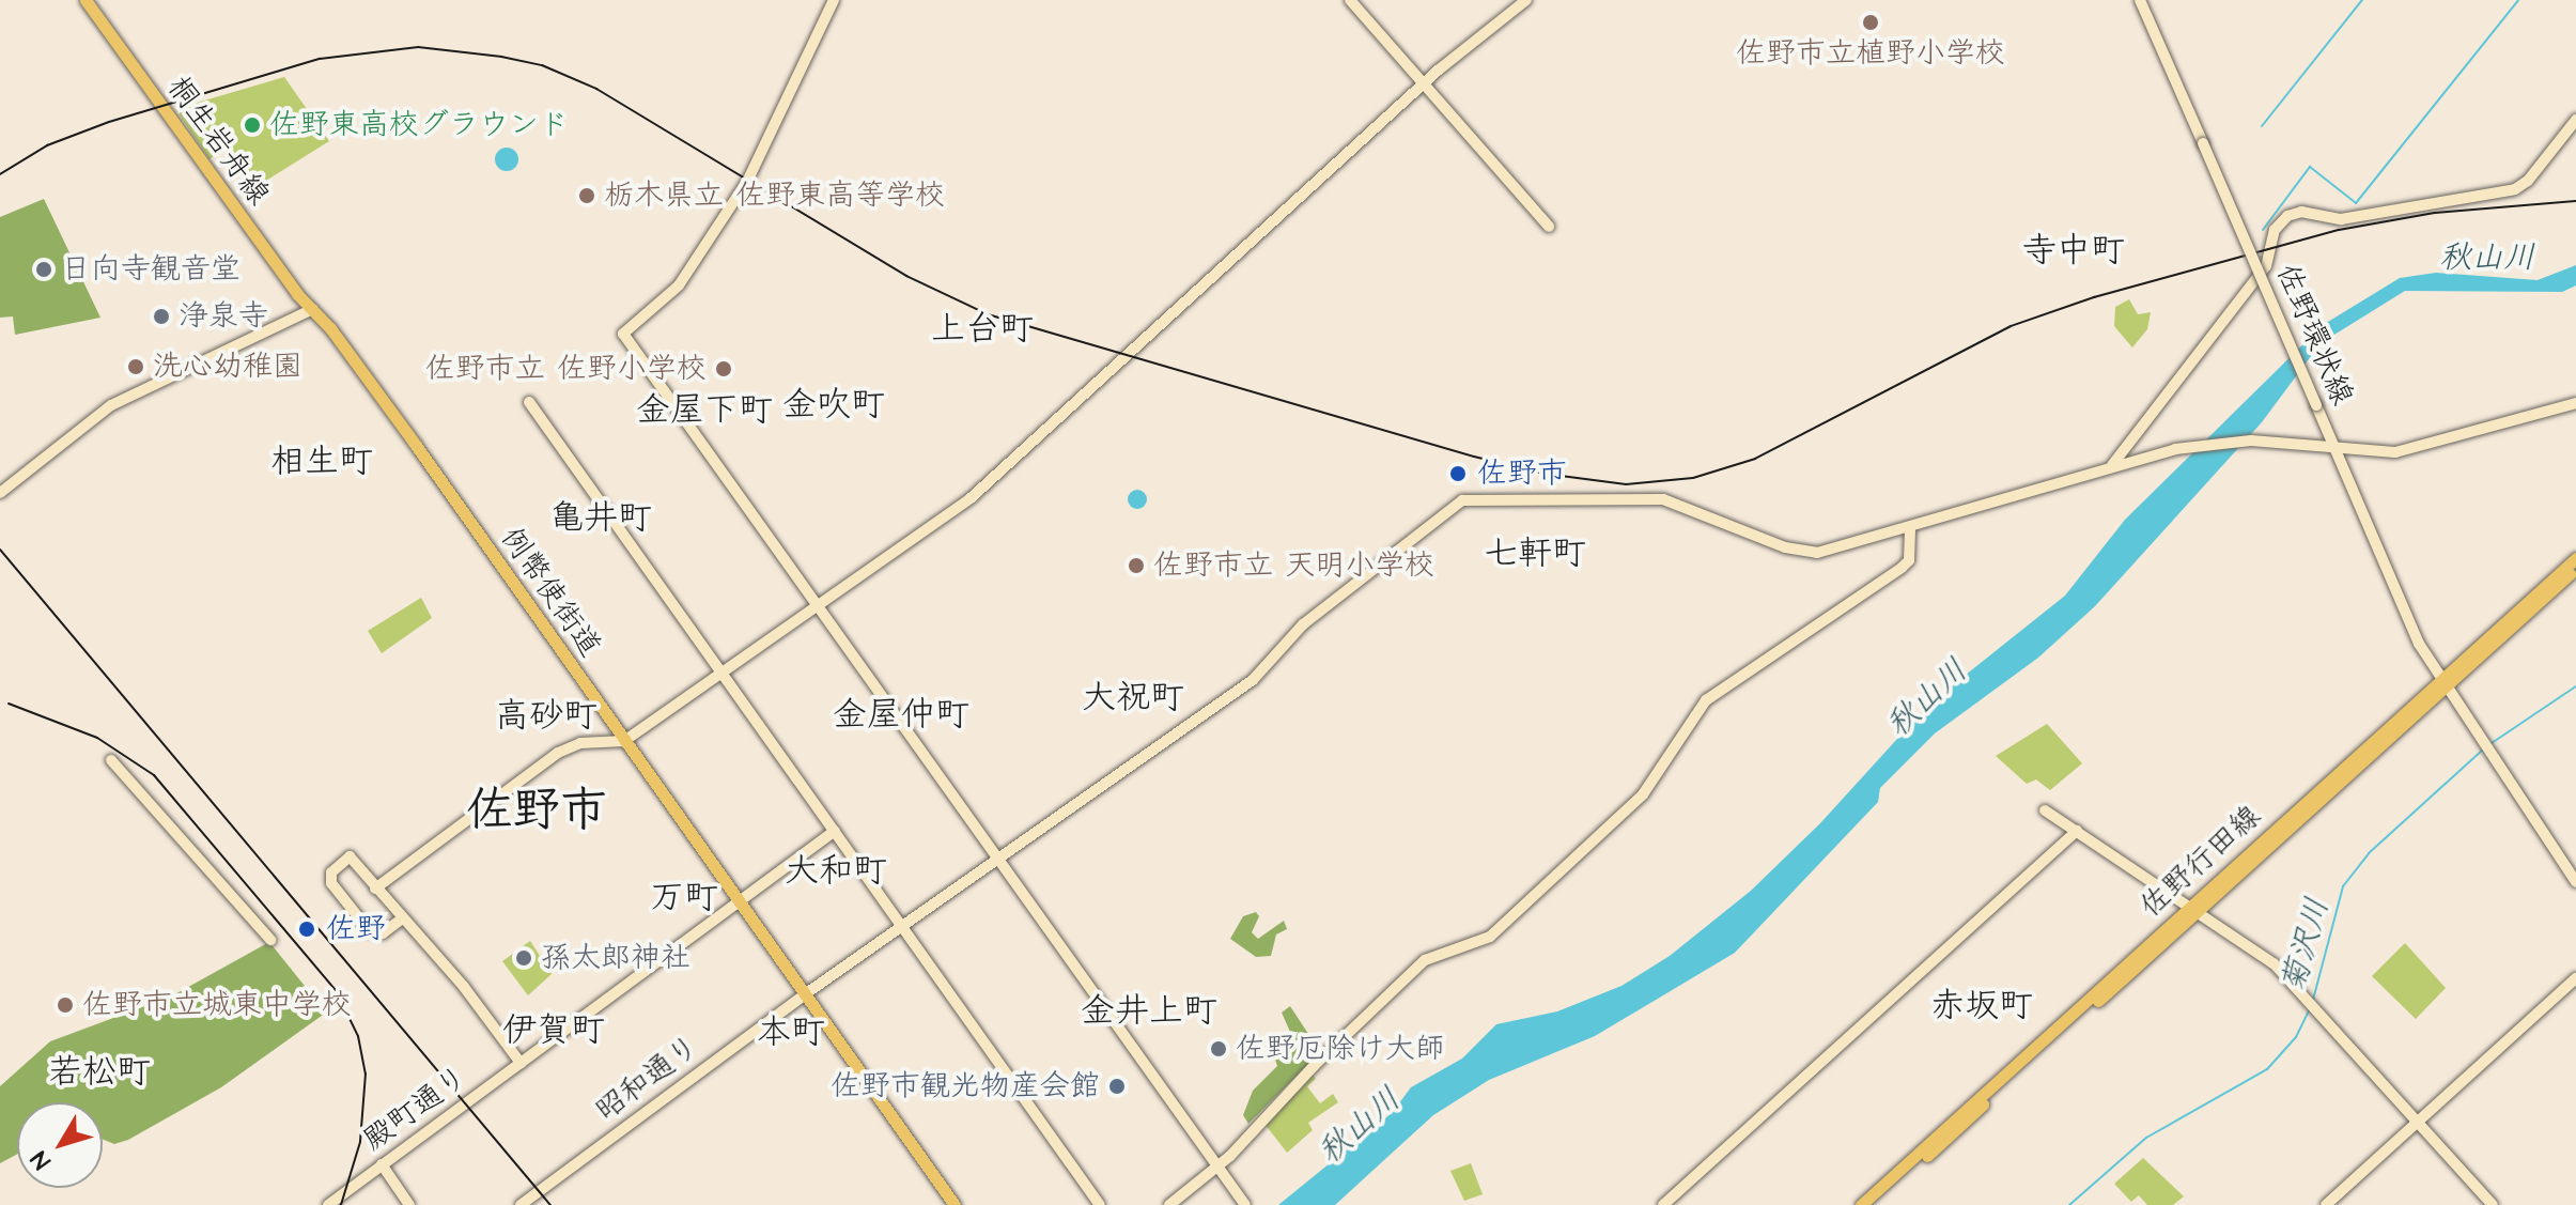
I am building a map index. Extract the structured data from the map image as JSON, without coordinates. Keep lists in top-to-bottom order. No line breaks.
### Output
{"streets":{"main road":["桐生岩舟線","例幣使街道","佐野行田線"],"street":["佐野環状線","昭和通り","殿町通り"]},"crossings":[["桐生岩舟線","例幣使街道"],["佐野環状線","佐野行田線"],["佐野環状線","昭和通り"],["例幣使街道","昭和通り"],["例幣使街道","殿町通り"]],"districts":["寺中町","上台町","金吹町","金屋下町","相生町","亀井町","七軒町","大祝町","金屋仲町","高砂町","佐野市","大和町","万町","赤坂町","金井上町","伊賀町","本町","若松町"],"water":["秋山川","菊沢川"],"places":["佐野市立植野小学校","佐野東高校グラウンド","栃木県立 佐野東高等学校","日向寺観音堂","浄泉寺","洗心幼稚園","佐野市立 佐野小学校","佐野市","佐野市立 天明小学校","佐野","孫太郎神社","佐野市立城東中学校","佐野厄除け大師","佐野市観光物産会館"],"north":"bottom left"}
